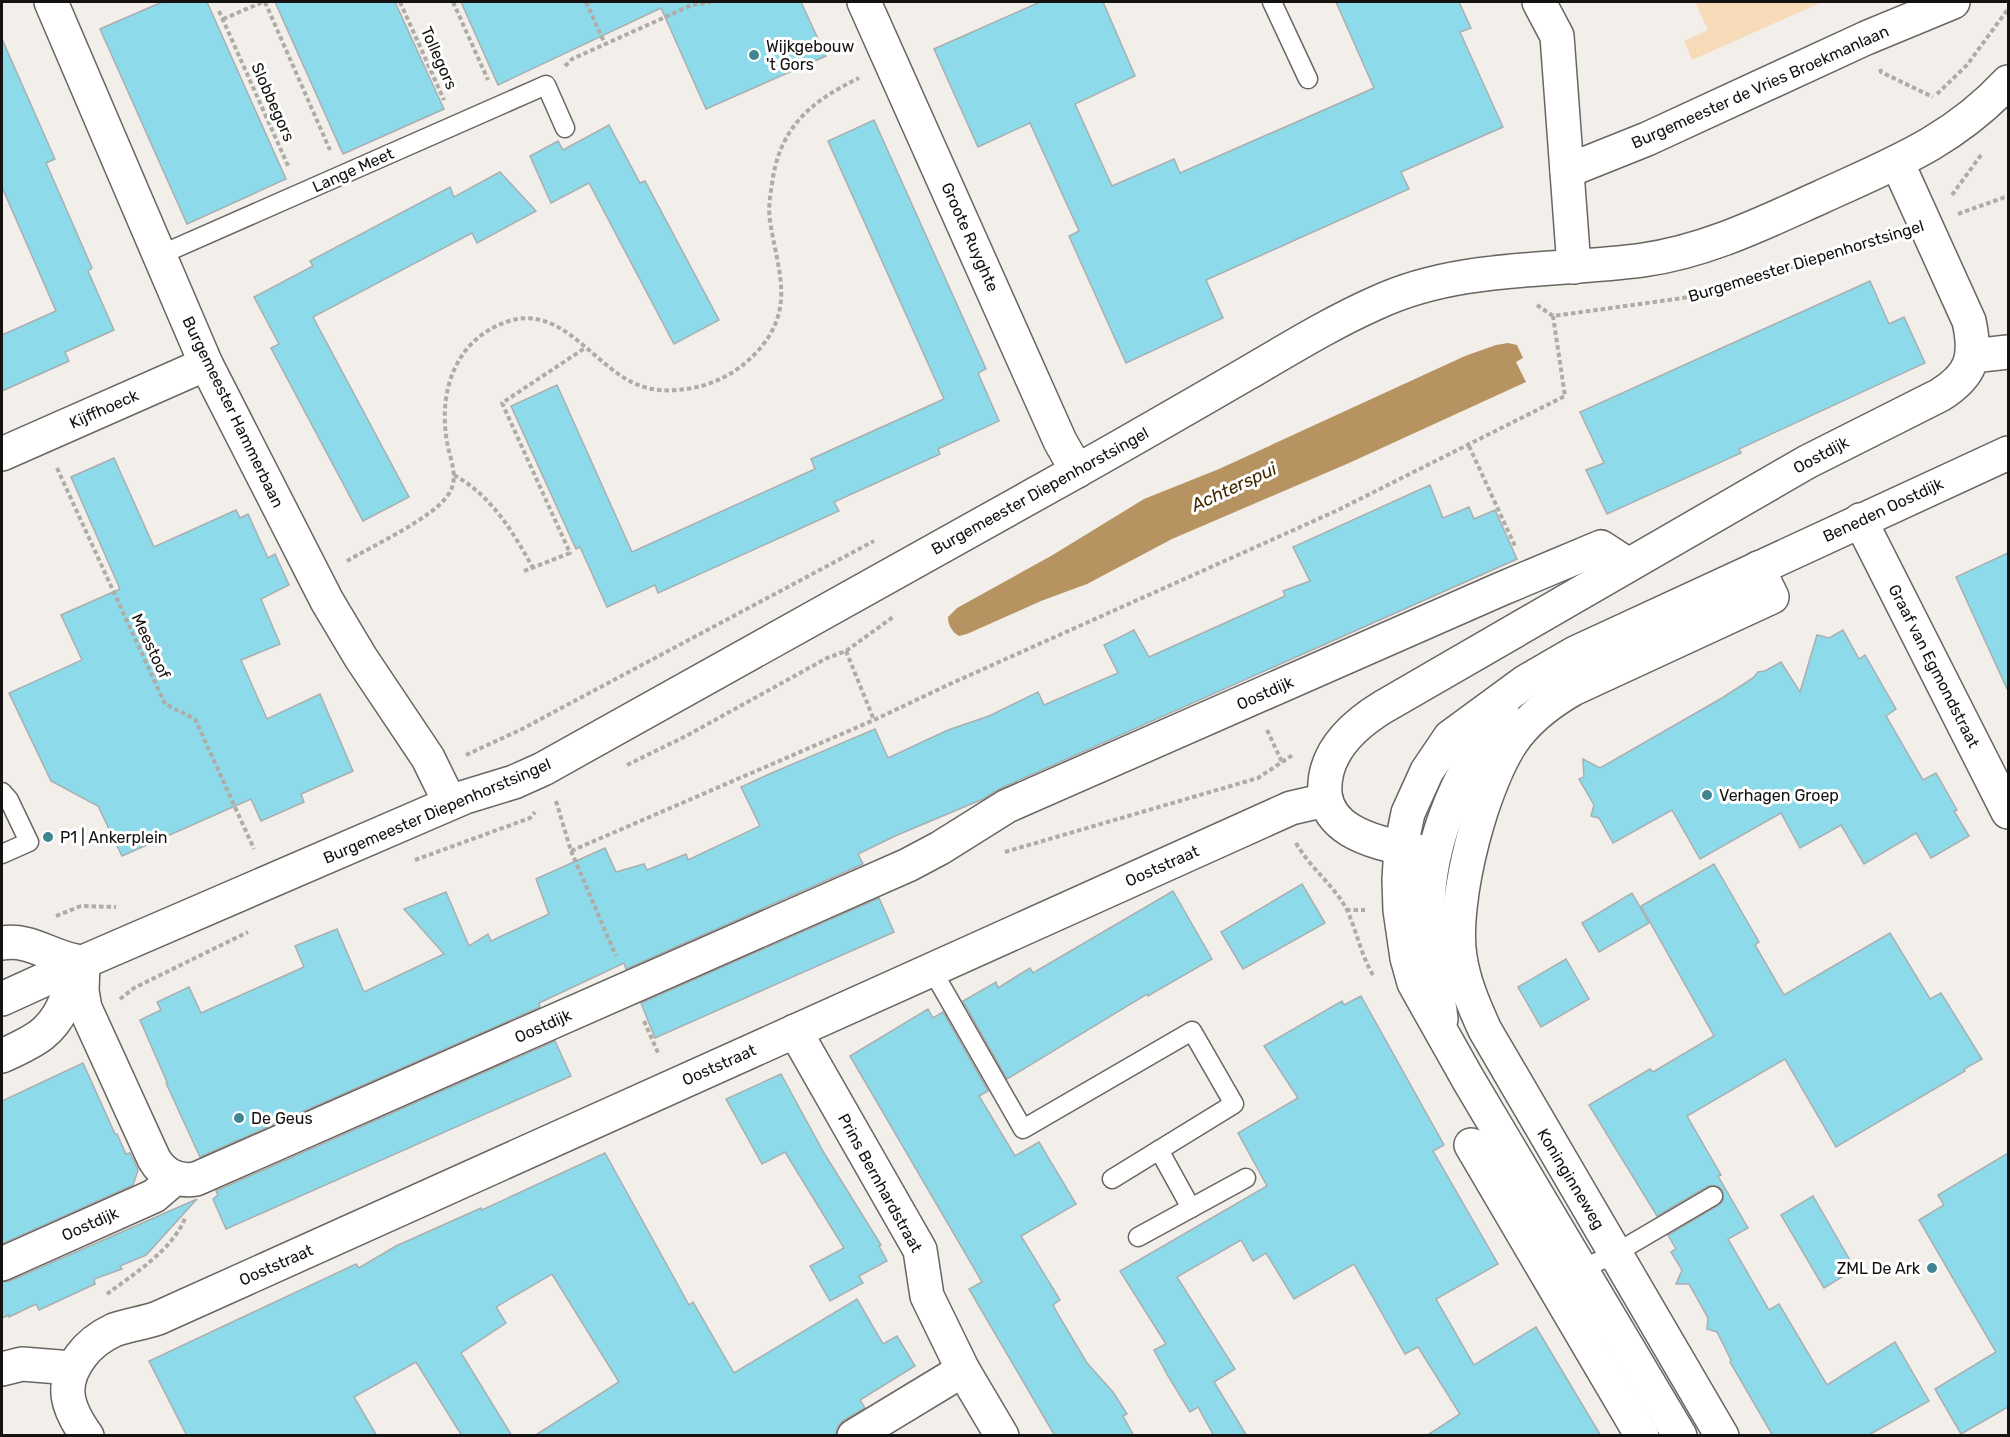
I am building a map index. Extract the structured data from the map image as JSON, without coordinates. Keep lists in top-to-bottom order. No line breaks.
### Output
{"streets":{"street":["Burgemeester de Vries Broekmanlaan","Groote Ruyghte","Burgemeester Diepenhorstsingel","Kijffhoeck","Burgemeester Hammerbaan","Oostdijk","Beneden Oostdijk","Graaf van Egmondstraat","Ooststraat","Koninginneweg","Prins Bernhardstraat"],"lane":["Lange Meet"],"path":["Tollegors","Slobbegors","Meestoof"]},"crossings":[["Tollegors","Lange Meet"],["Slobbegors","Lange Meet"],["Lange Meet","Burgemeester Hammerbaan"],["Groote Ruyghte","Burgemeester Diepenhorstsingel"],["Burgemeester Diepenhorstsingel","Burgemeester Hammerbaan"],["Kijffhoeck","Burgemeester Hammerbaan"],["Kijffhoeck","Meestoof"],["Oostdijk","Ooststraat"],["Beneden Oostdijk","Graaf van Egmondstraat"],["Beneden Oostdijk","Koninginneweg"],["Ooststraat","Prins Bernhardstraat"]],"water":["Achterspui"],"places":["Wijkgebouw 't Gors","Verhagen Groep","P1 | Ankerplein","De Geus","ZML De Ark"]}
